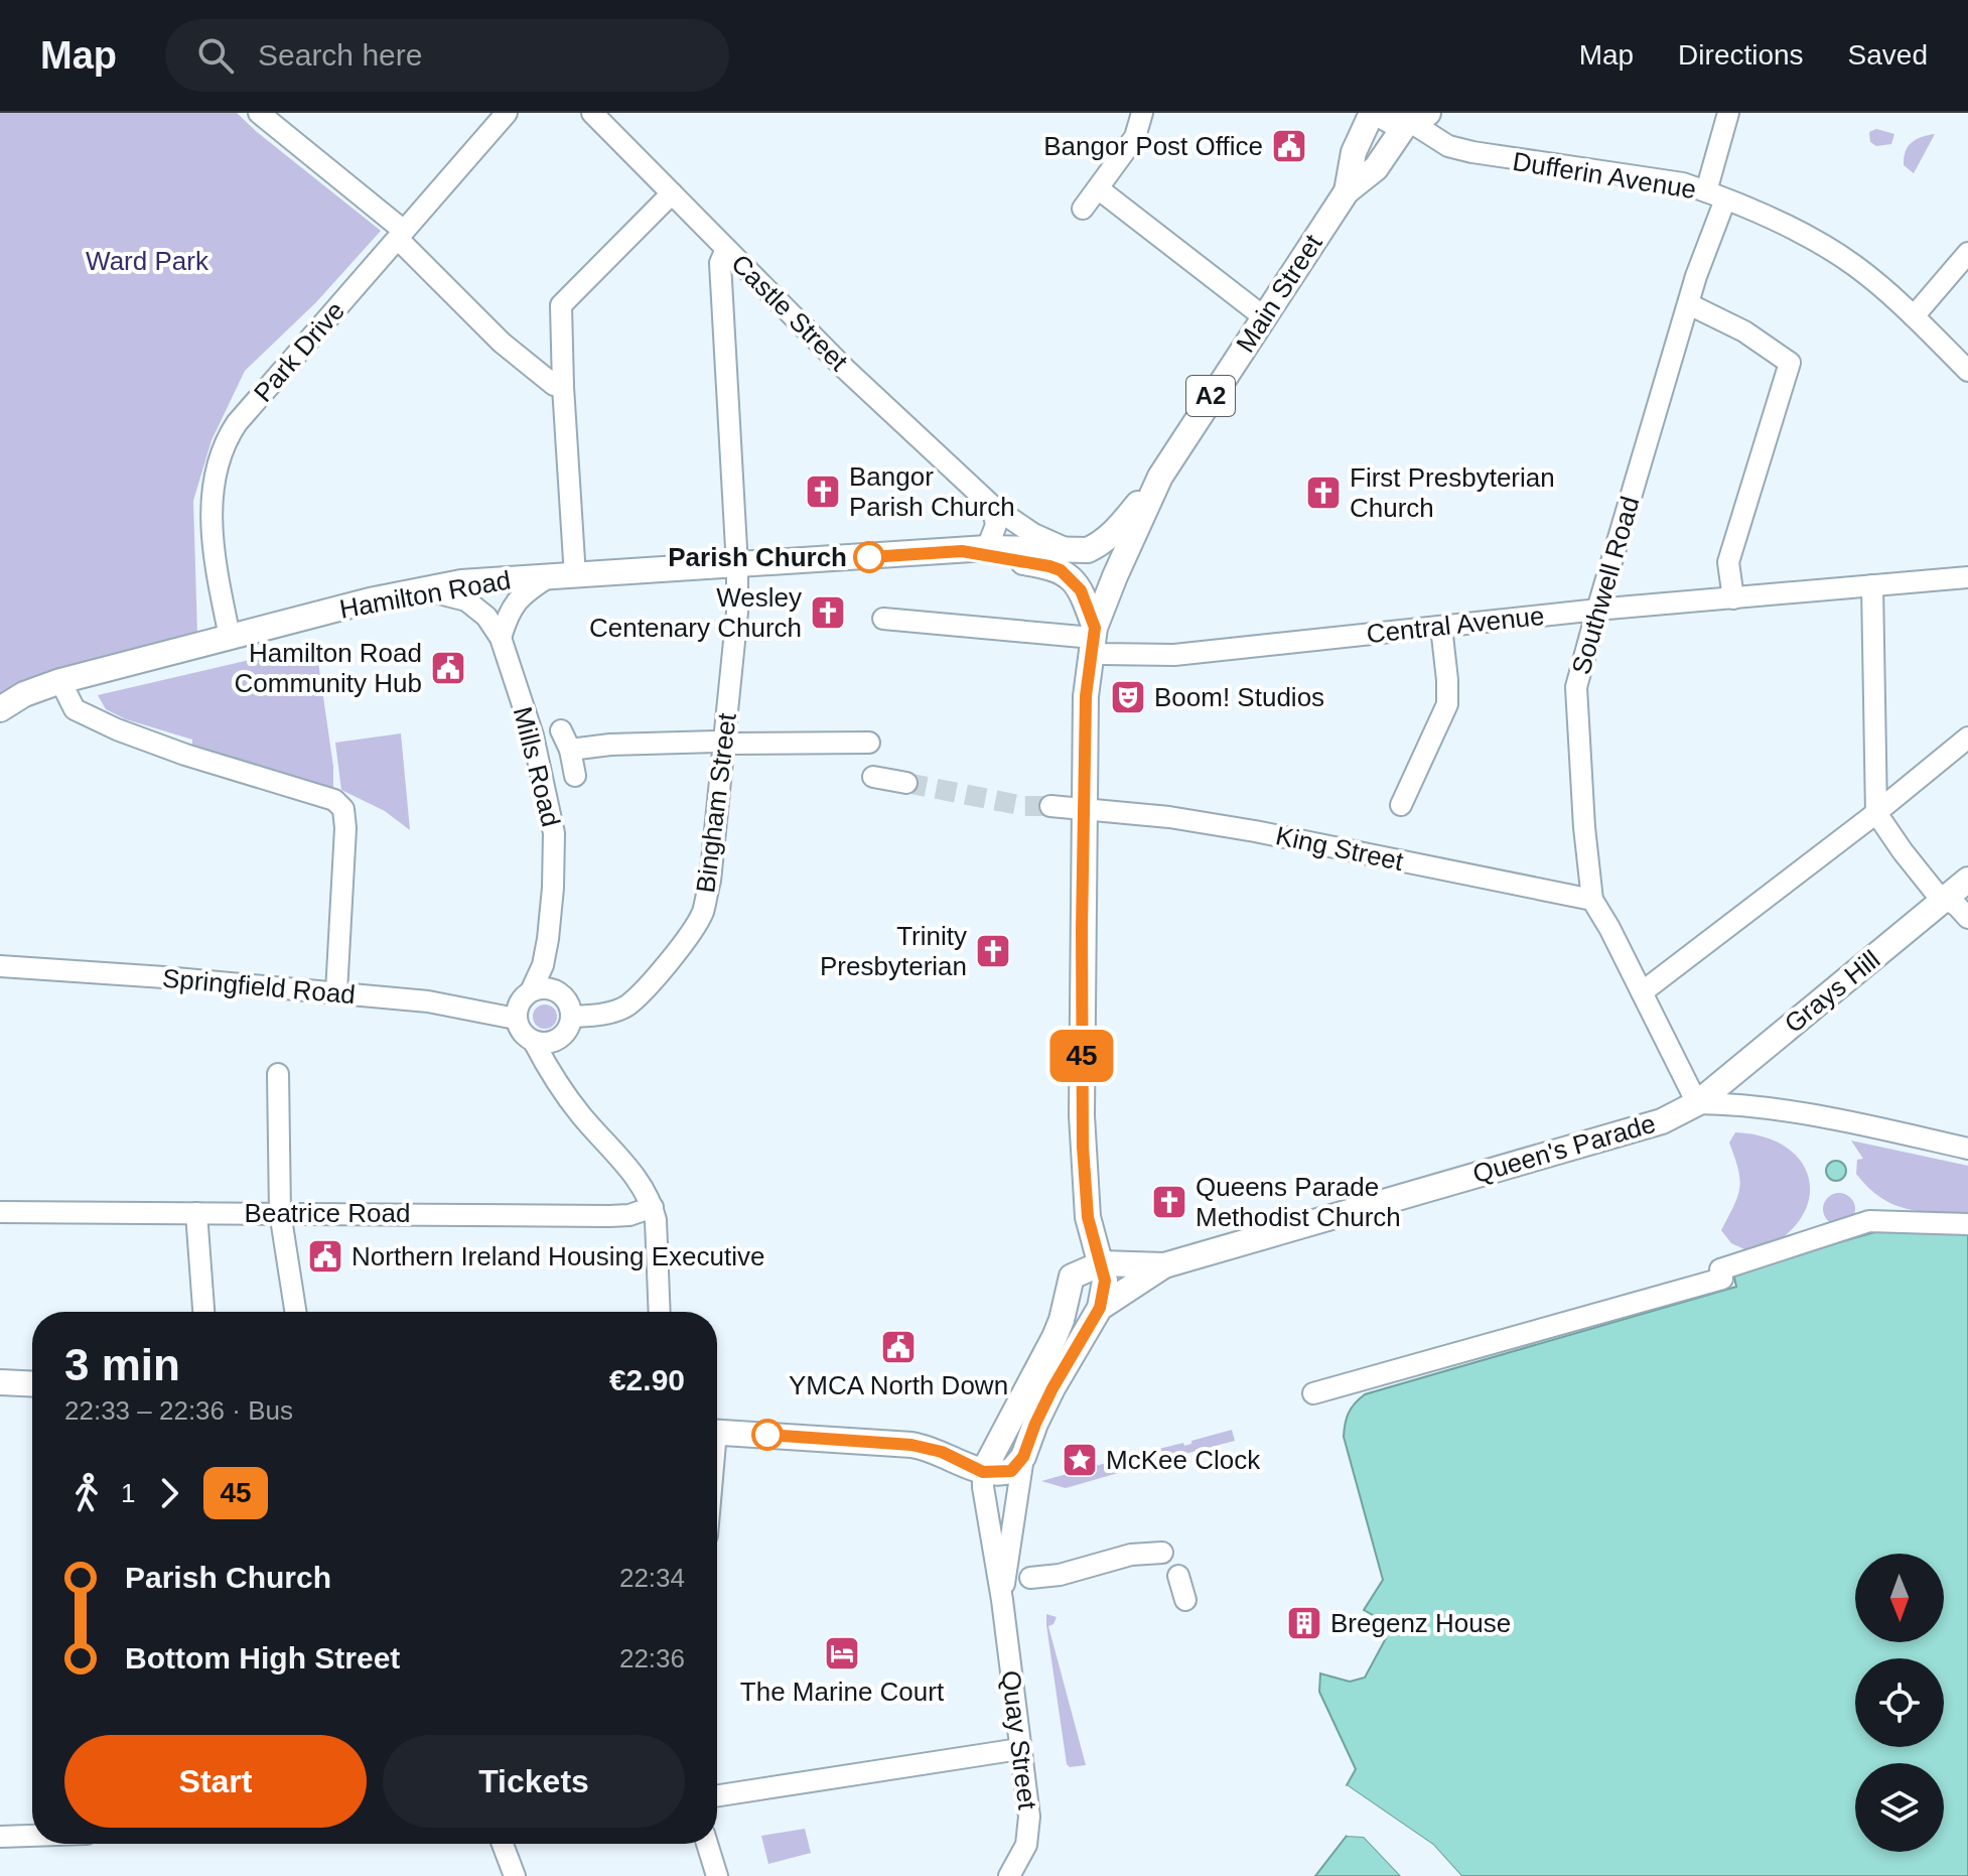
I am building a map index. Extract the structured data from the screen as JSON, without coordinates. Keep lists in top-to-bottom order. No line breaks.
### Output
{"streets":{"main road":["Main Street","A2","Hamilton Road","Grays Hill","Queen's Parade"],"street":["Dufferin Avenue","Castle Street","Park Drive","Southwell Road","Central Avenue","Mills Road","Bingham Street","King Street","Springfield Road","Beatrice Road","Quay Street"]},"crossings":[["Dufferin Avenue","Main Street"],["Dufferin Avenue","Southwell Road"],["Main Street","Castle Street"],["Main Street","Hamilton Road"],["Main Street","Central Avenue"],["Main Street","King Street"],["Castle Street","Hamilton Road"],["Castle Street","Bingham Street"],["Park Drive","Hamilton Road"],["Southwell Road","Central Avenue"],["Southwell Road","King Street"],["Southwell Road","Grays Hill"],["Southwell Road","Queen's Parade"],["Hamilton Road","Central Avenue"],["Hamilton Road","Mills Road"],["Hamilton Road","Bingham Street"],["Mills Road","Bingham Street"],["Mills Road","Springfield Road"],["Bingham Street","Springfield Road"],["Grays Hill","Queen's Parade"]],"parks":["Ward Park"],"places":{"public building":["Bangor Post Office","Hamilton Road Community Hub","Northern Ireland Housing Executive","YMCA North Down"],"church":["Bangor Parish Church","First Presbyterian Church","Wesley Centenary Church","Trinity Presbyterian","Queens Parade Methodist Church"],"other":["Parish Church"],"theatre":["Boom! Studios"],"place":["McKee Clock"],"building":["Bregenz House"],"hotel":["The Marine Court"]},"lines":["bus line 45"],"north":"bottom","page":{"header":"Map","search":"Search here","nav":["Map","Directions","Saved"],"on_map":"45","heading":["3 min","22:33 – 22:36 · Bus","€2.90"],"legs":["1","45"],"list":[{"name":"Parish Church","value":"22:34"},{"name":"Bottom High Street","value":"22:36"}],"buttons":["Start","Tickets"]}}
